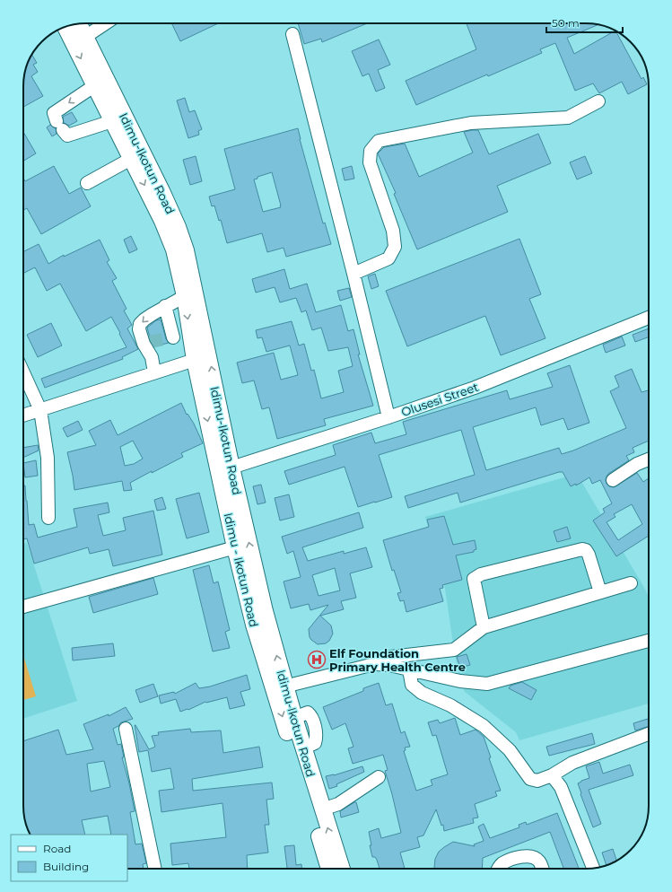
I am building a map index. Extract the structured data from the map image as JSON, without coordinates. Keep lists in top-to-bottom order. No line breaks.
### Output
{"streets":{"main road":["Idimu-Ikotun Road","Idimu - Ikotun Road"],"street":["Olusesi Street"]},"crossings":[["Idimu-Ikotun Road","Olusesi Street"],["Idimu-Ikotun Road","Idimu - Ikotun Road"],["Olusesi Street","Idimu - Ikotun Road"]],"one_way":["Idimu-Ikotun Road","Idimu - Ikotun Road"],"places":{"hospital":["Elf Foundation Primary Health Centre"]},"legend":["Road","Building"],"scale_bar":"50 m"}
